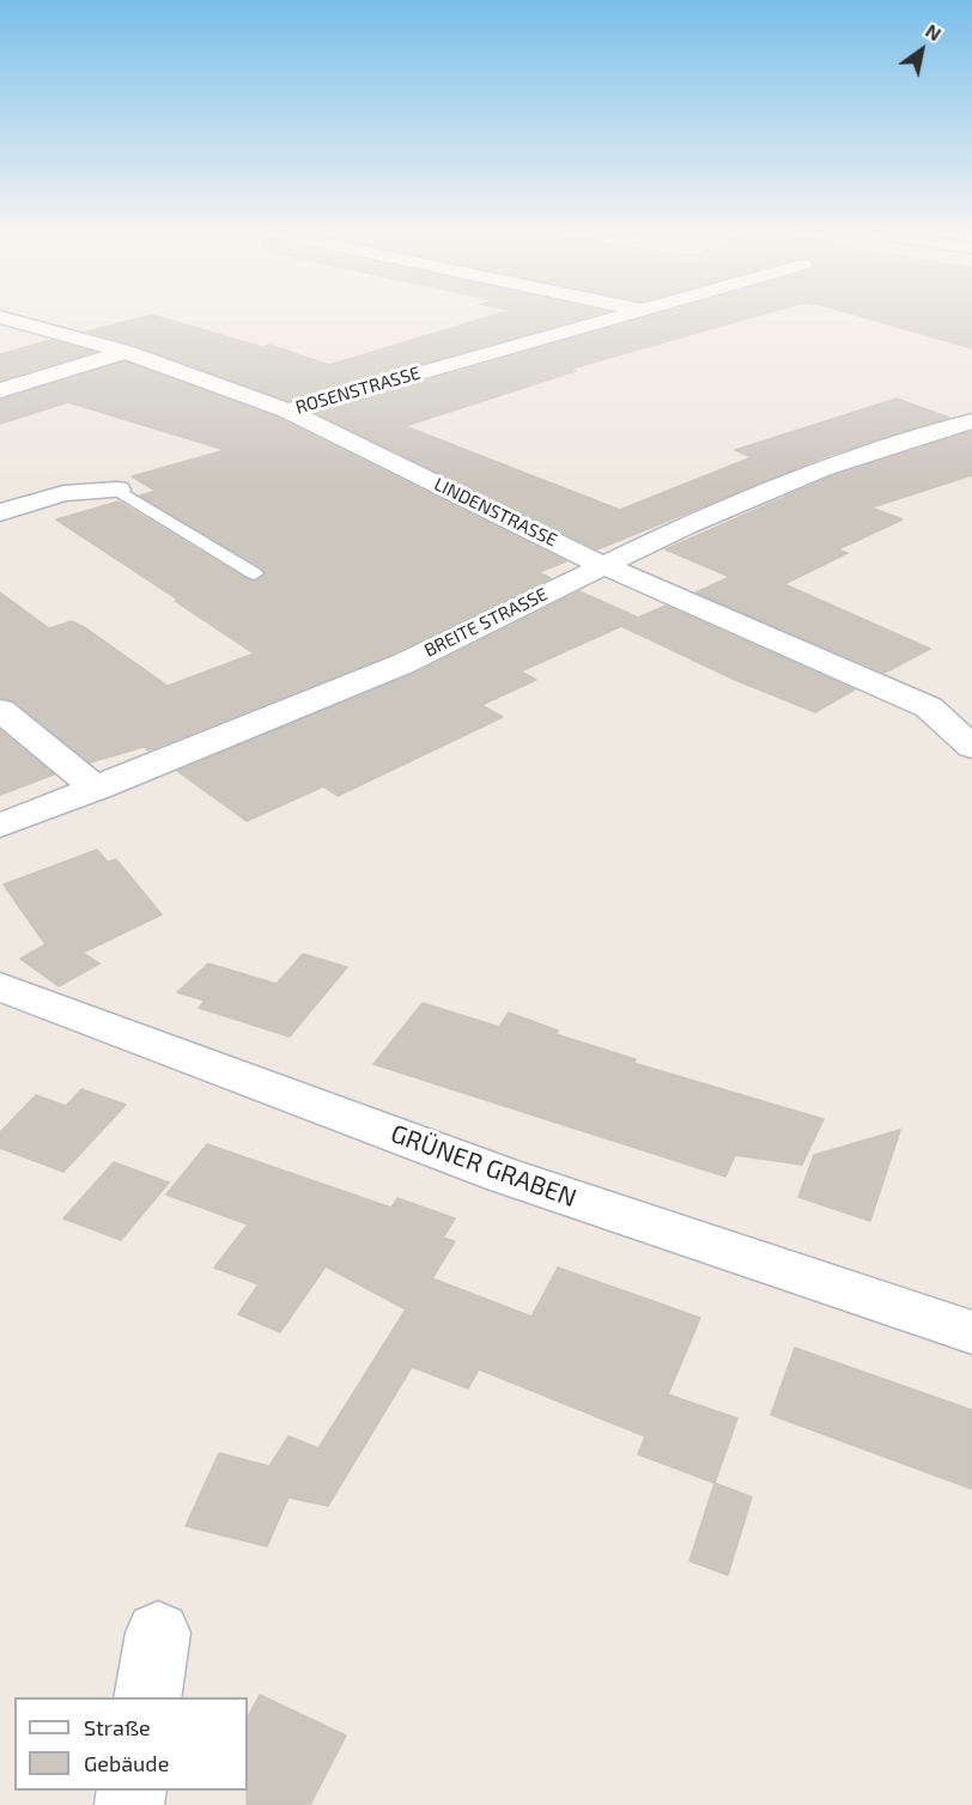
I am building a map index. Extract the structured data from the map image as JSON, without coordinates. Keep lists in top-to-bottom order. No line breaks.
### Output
{"streets":{"street":["ROSENSTRASSE","LINDENSTRASSE","BREITE STRASSE","GRÜNER GRABEN"]},"crossings":[["ROSENSTRASSE","LINDENSTRASSE"],["LINDENSTRASSE","BREITE STRASSE"]],"legend":["Straße","Gebäude"],"north":"top right"}
